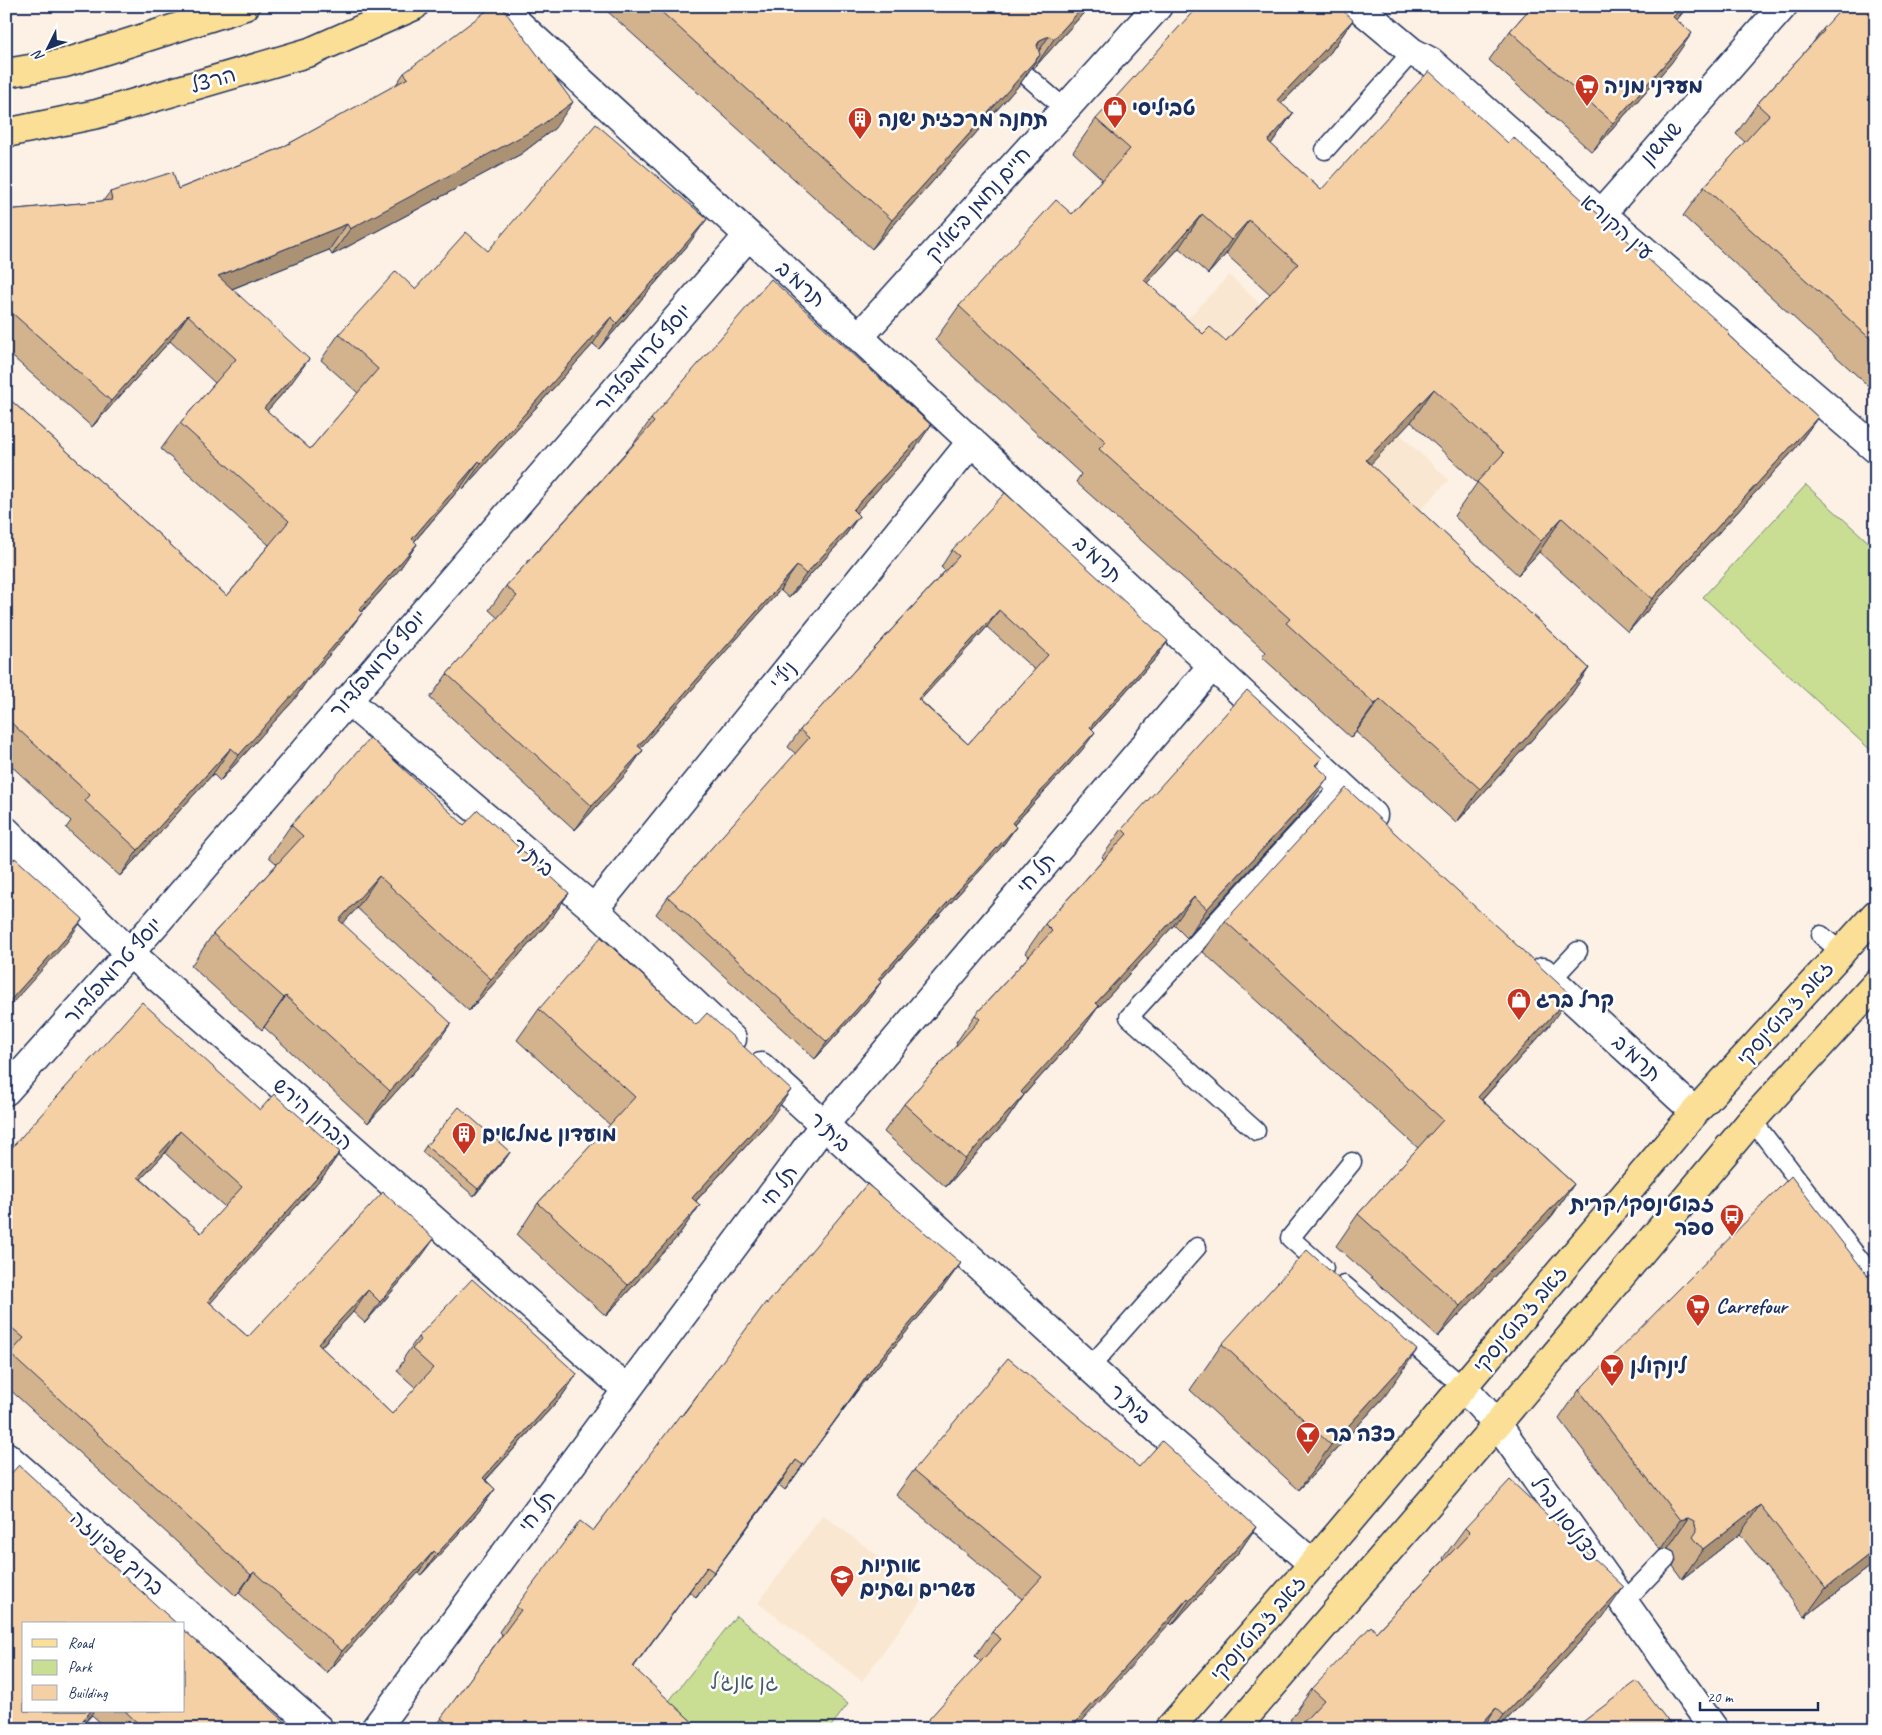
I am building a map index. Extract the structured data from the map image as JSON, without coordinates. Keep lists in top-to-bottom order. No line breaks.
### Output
{"streets":{"main road":["הרצל","זאב ז'בוטינסקי"],"street":["שמשון","חיים נחמן ביאליק","עין הקורא","תרמ\"ב","יוסף טרומפלדור","ניל\"י","בית\"ר","תל חי","הברון הירש","כצנלסון ברל","ברוך שפינוזה"]},"crossings":[["שמשון","עין הקורא"],["חיים נחמן ביאליק","תרמ\"ב"],["תרמ\"ב","יוסף טרומפלדור"],["תרמ\"ב","ניל\"י"],["תרמ\"ב","תל חי"],["תרמ\"ב","זאב ז'בוטינסקי"],["יוסף טרומפלדור","בית\"ר"],["יוסף טרומפלדור","הברון הירש"],["ניל\"י","בית\"ר"],["בית\"ר","תל חי"],["בית\"ר","זאב ז'בוטינסקי"],["תל חי","הברון הירש"],["זאב ז'בוטינסקי","כצנלסון ברל"]],"parks":["גן אנג'ל"],"places":{"supermarket":["מעדני מניה","Carrefour"],"shop":["טביליסי","קרל ברג"],"building":["תחנה מרכזית ישנה","מועדון גמלאים"],"bus stop":["זבוטינסקי/קרית ספר"],"bar":["לינקולן","כצה בר"],"school or university":["אותיות עשרים ושתים"]},"legend":["Road","Park","Building"],"scale_bar":"20 m","north":"bottom left"}
